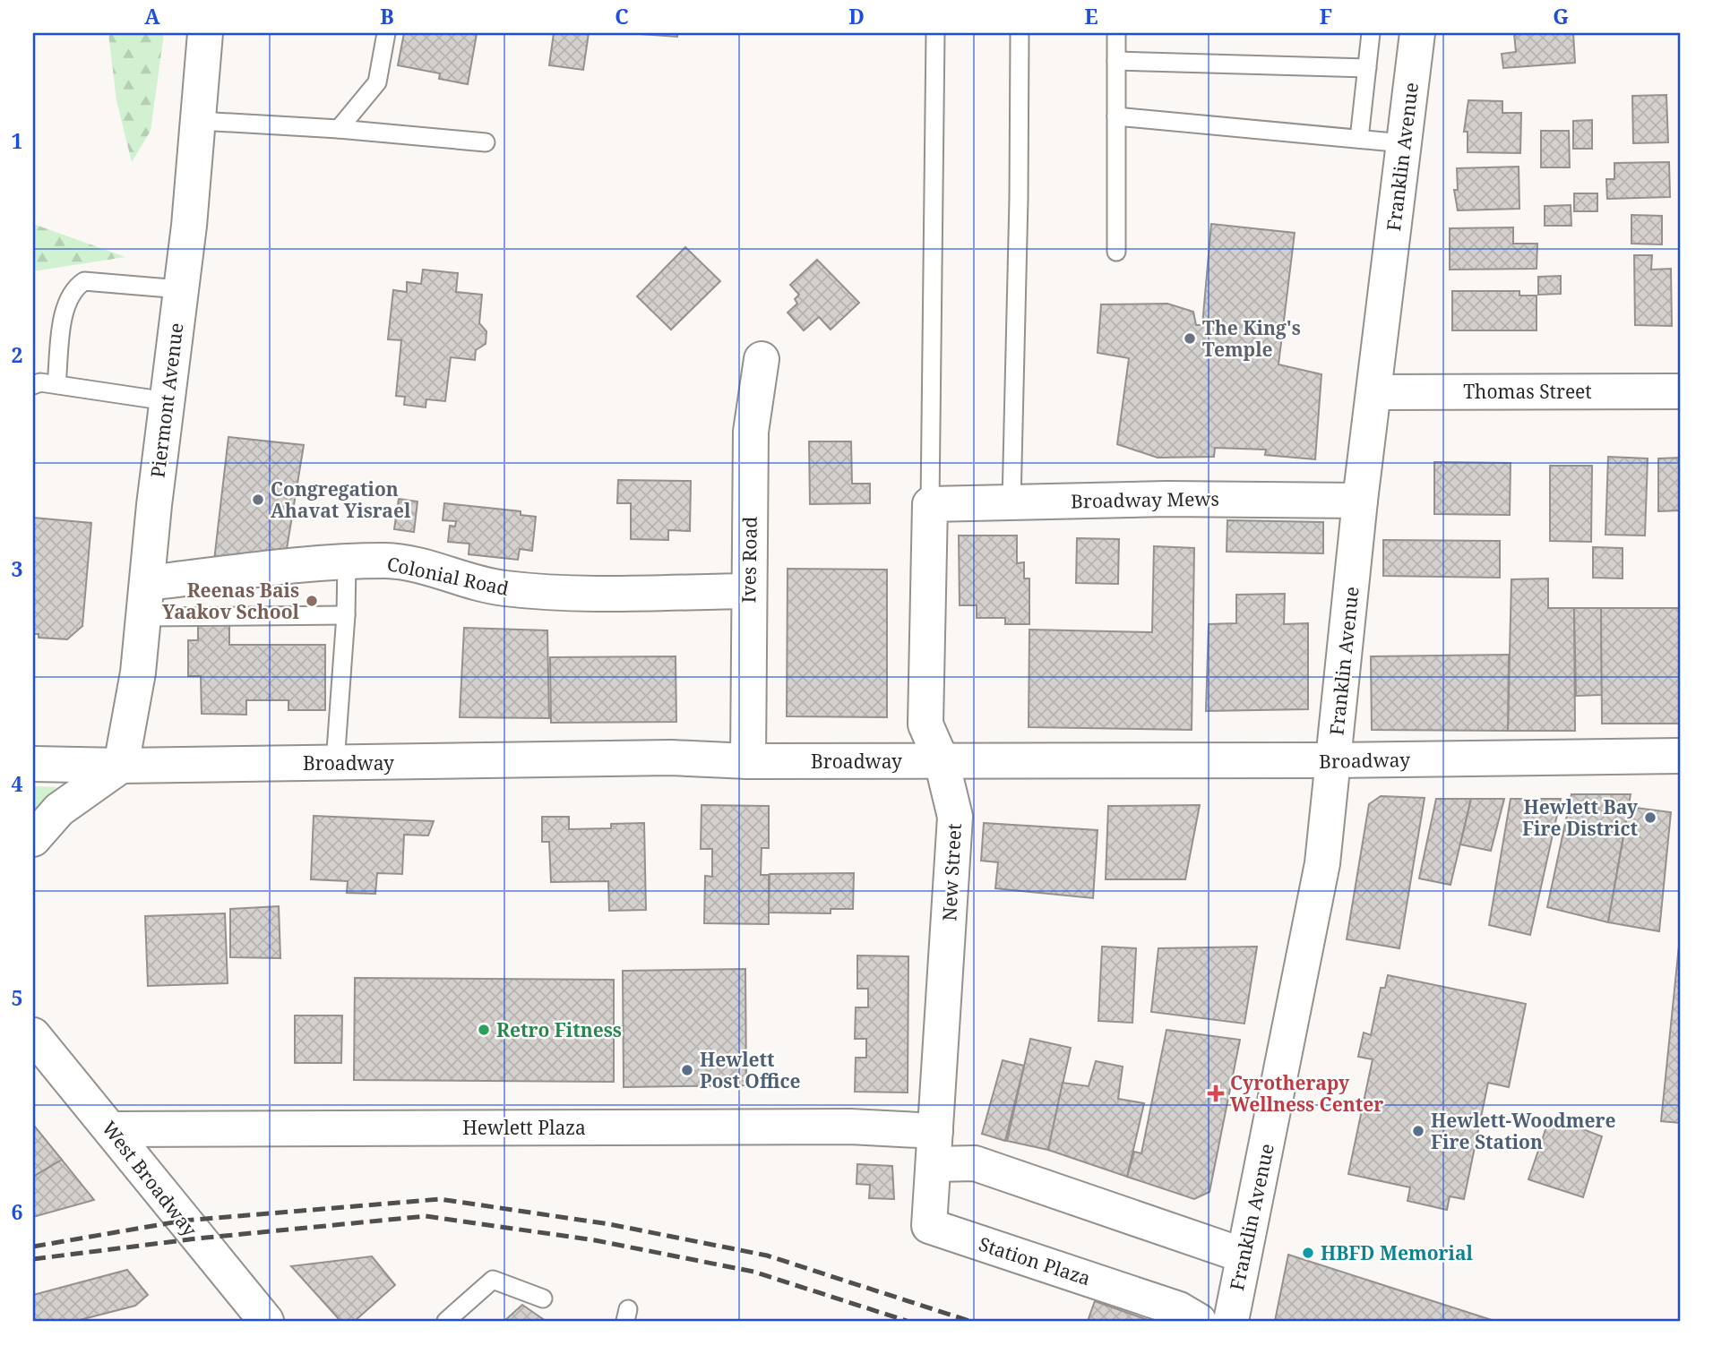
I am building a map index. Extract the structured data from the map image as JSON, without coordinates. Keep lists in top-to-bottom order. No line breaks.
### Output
{"streets":{"street":["Franklin Avenue","Thomas Street","Piermont Avenue","Broadway Mews","Ives Road","Colonial Road","Broadway","New Street","Hewlett Plaza","West Broadway","Station Plaza"]},"crossings":[["Franklin Avenue","Thomas Street"],["Franklin Avenue","Broadway Mews"],["Franklin Avenue","Broadway"],["Piermont Avenue","Colonial Road"],["Piermont Avenue","Broadway"],["Broadway Mews","New Street"],["Ives Road","Colonial Road"],["Ives Road","Broadway"],["Broadway","New Street"],["New Street","Hewlett Plaza"],["New Street","Station Plaza"],["Hewlett Plaza","West Broadway"],["Hewlett Plaza","Station Plaza"]],"places":{"other":["The King's Temple","Congregation Ahavat Yisrael","Reenas Bais Yaakov School","Hewlett Bay Fire District","Retro Fitness","Hewlett Post Office","Hewlett-Woodmere Fire Station","HBFD Memorial"],"health":["Cyrotherapy Wellness Center"]},"grid":{"columns":["A","B","C","D","E","F","G"],"rows":["1","2","3","4","5","6"]}}
